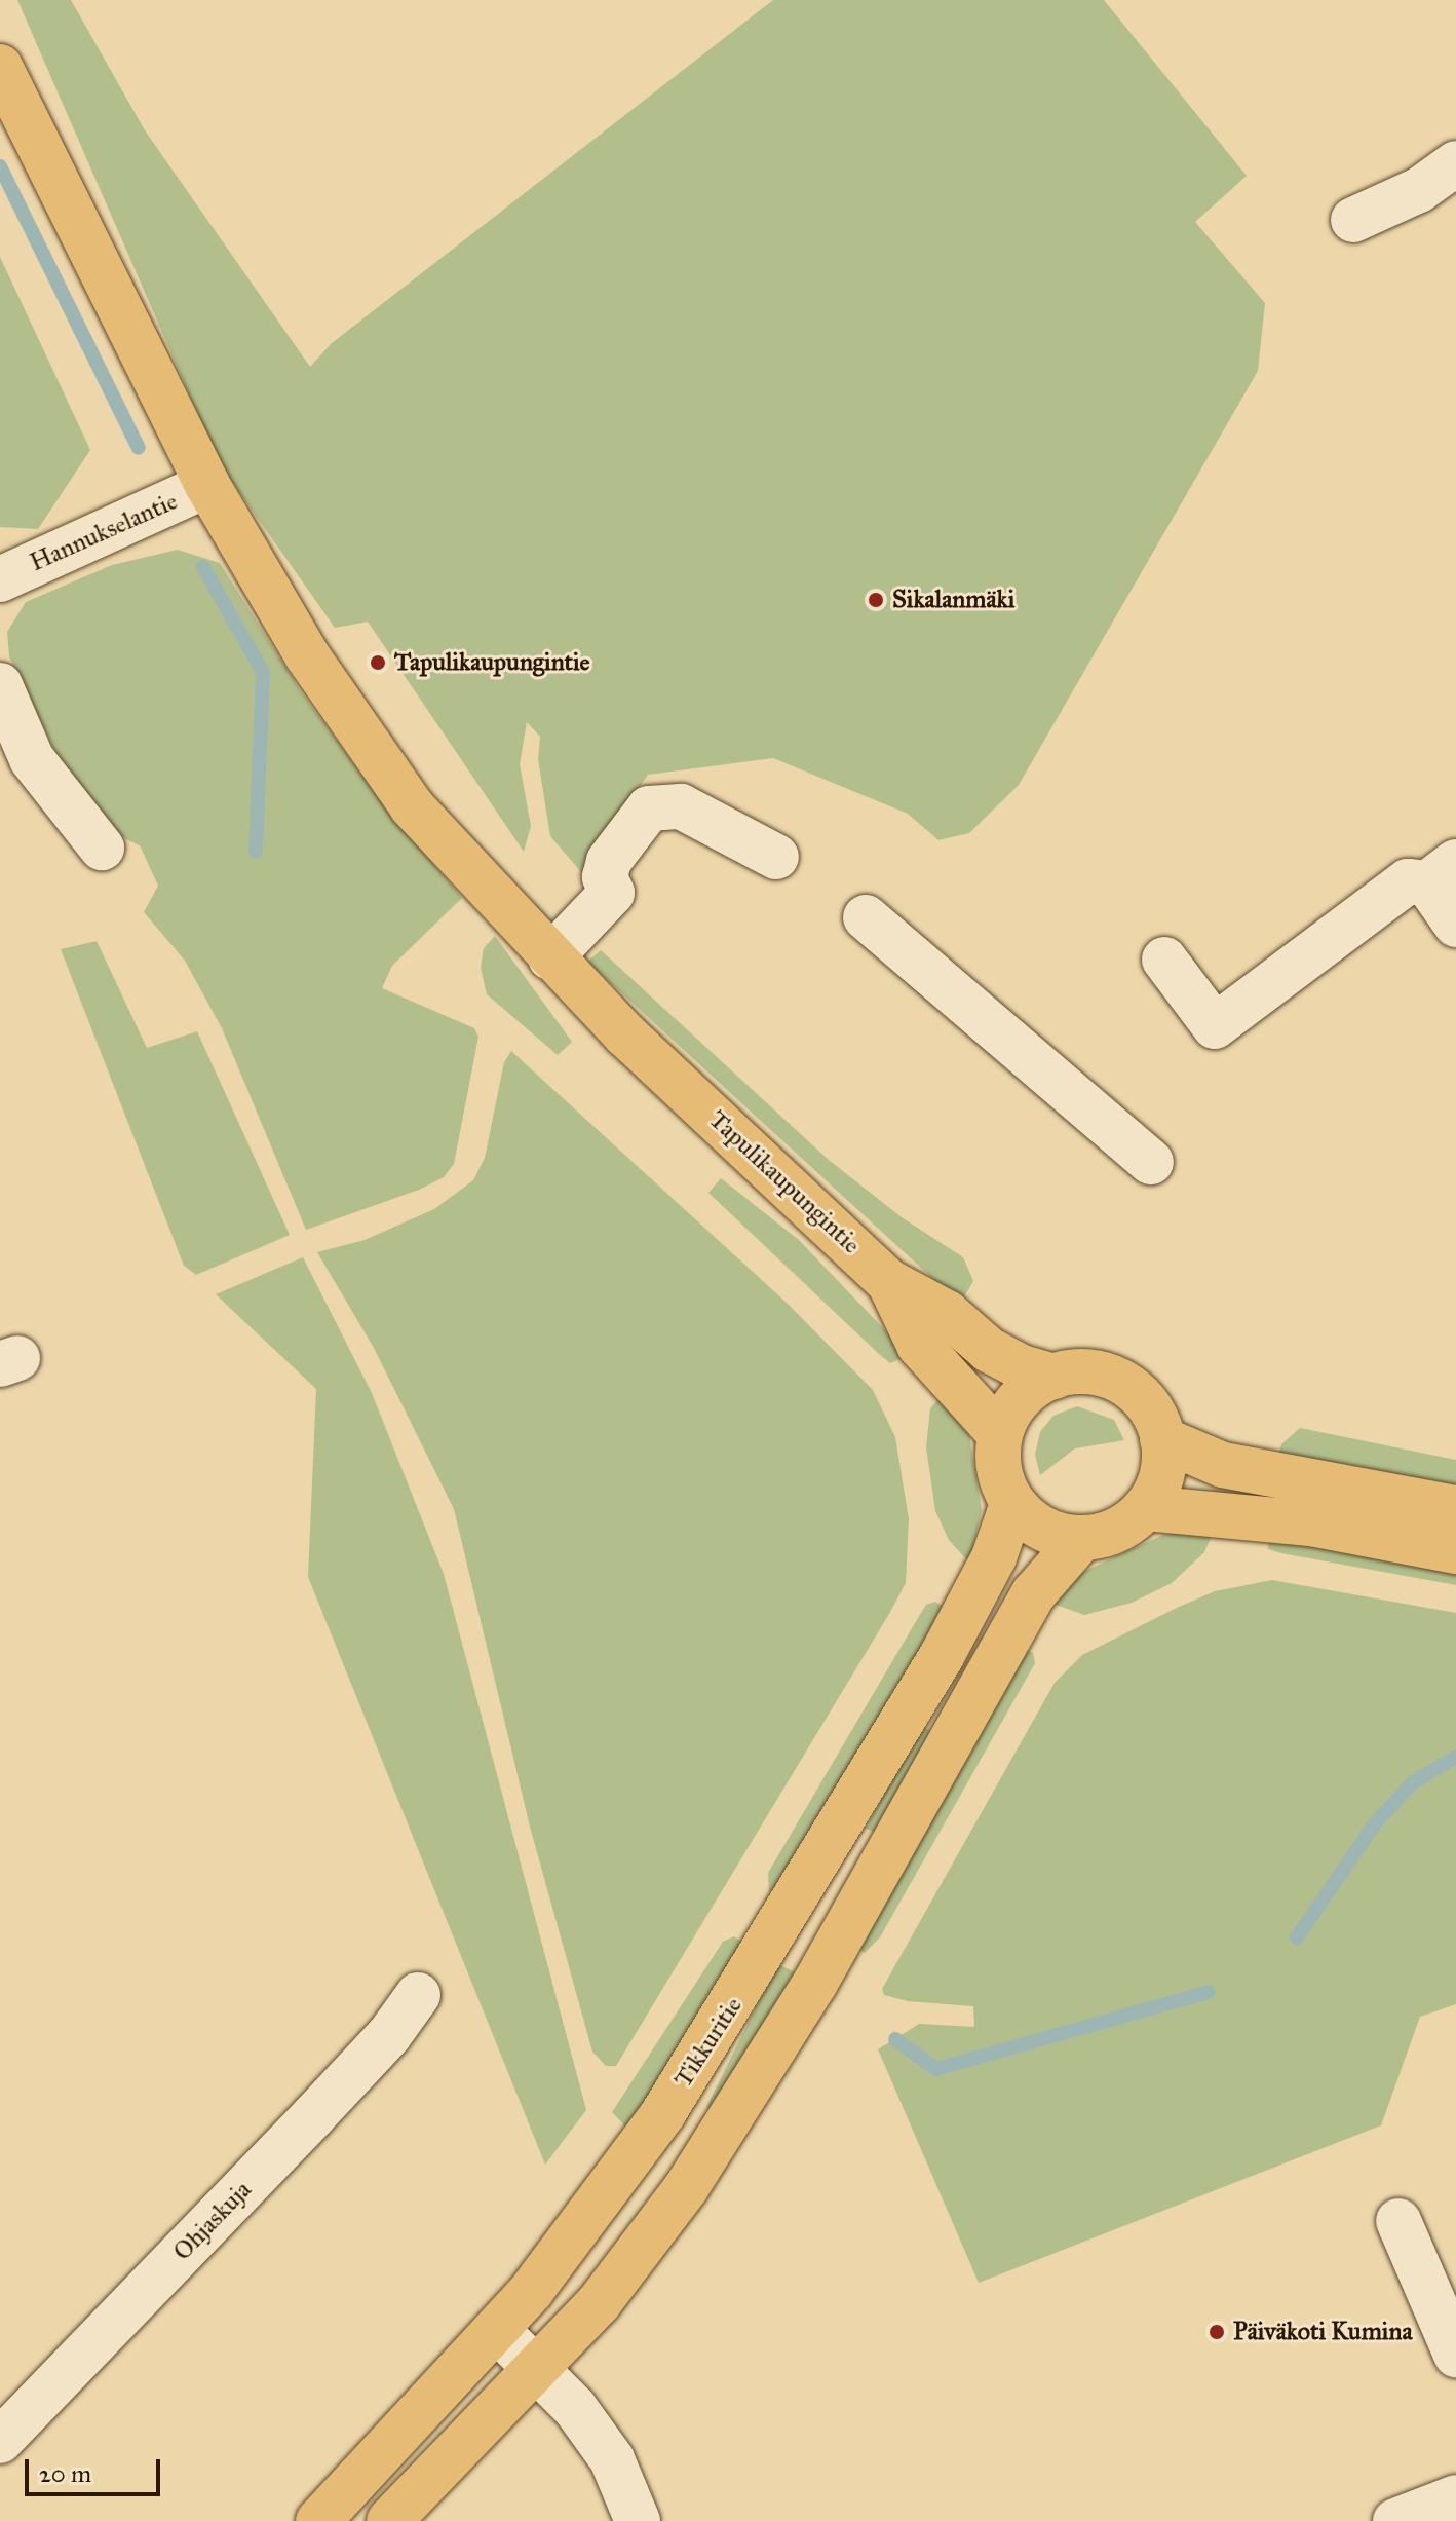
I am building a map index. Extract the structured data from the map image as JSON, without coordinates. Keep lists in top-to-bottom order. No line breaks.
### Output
{"streets":{"main road":["Tapulikaupungintie","Tikkuritie"],"street":["Hannukselantie","Ohjaskuja"]},"crossings":[["Hannukselantie","Tapulikaupungintie"],["Tapulikaupungintie","Tikkuritie"]],"places":["Sikalanmäki","Tapulikaupungintie","Päiväkoti Kumina"],"scale_bar":"20 m"}
